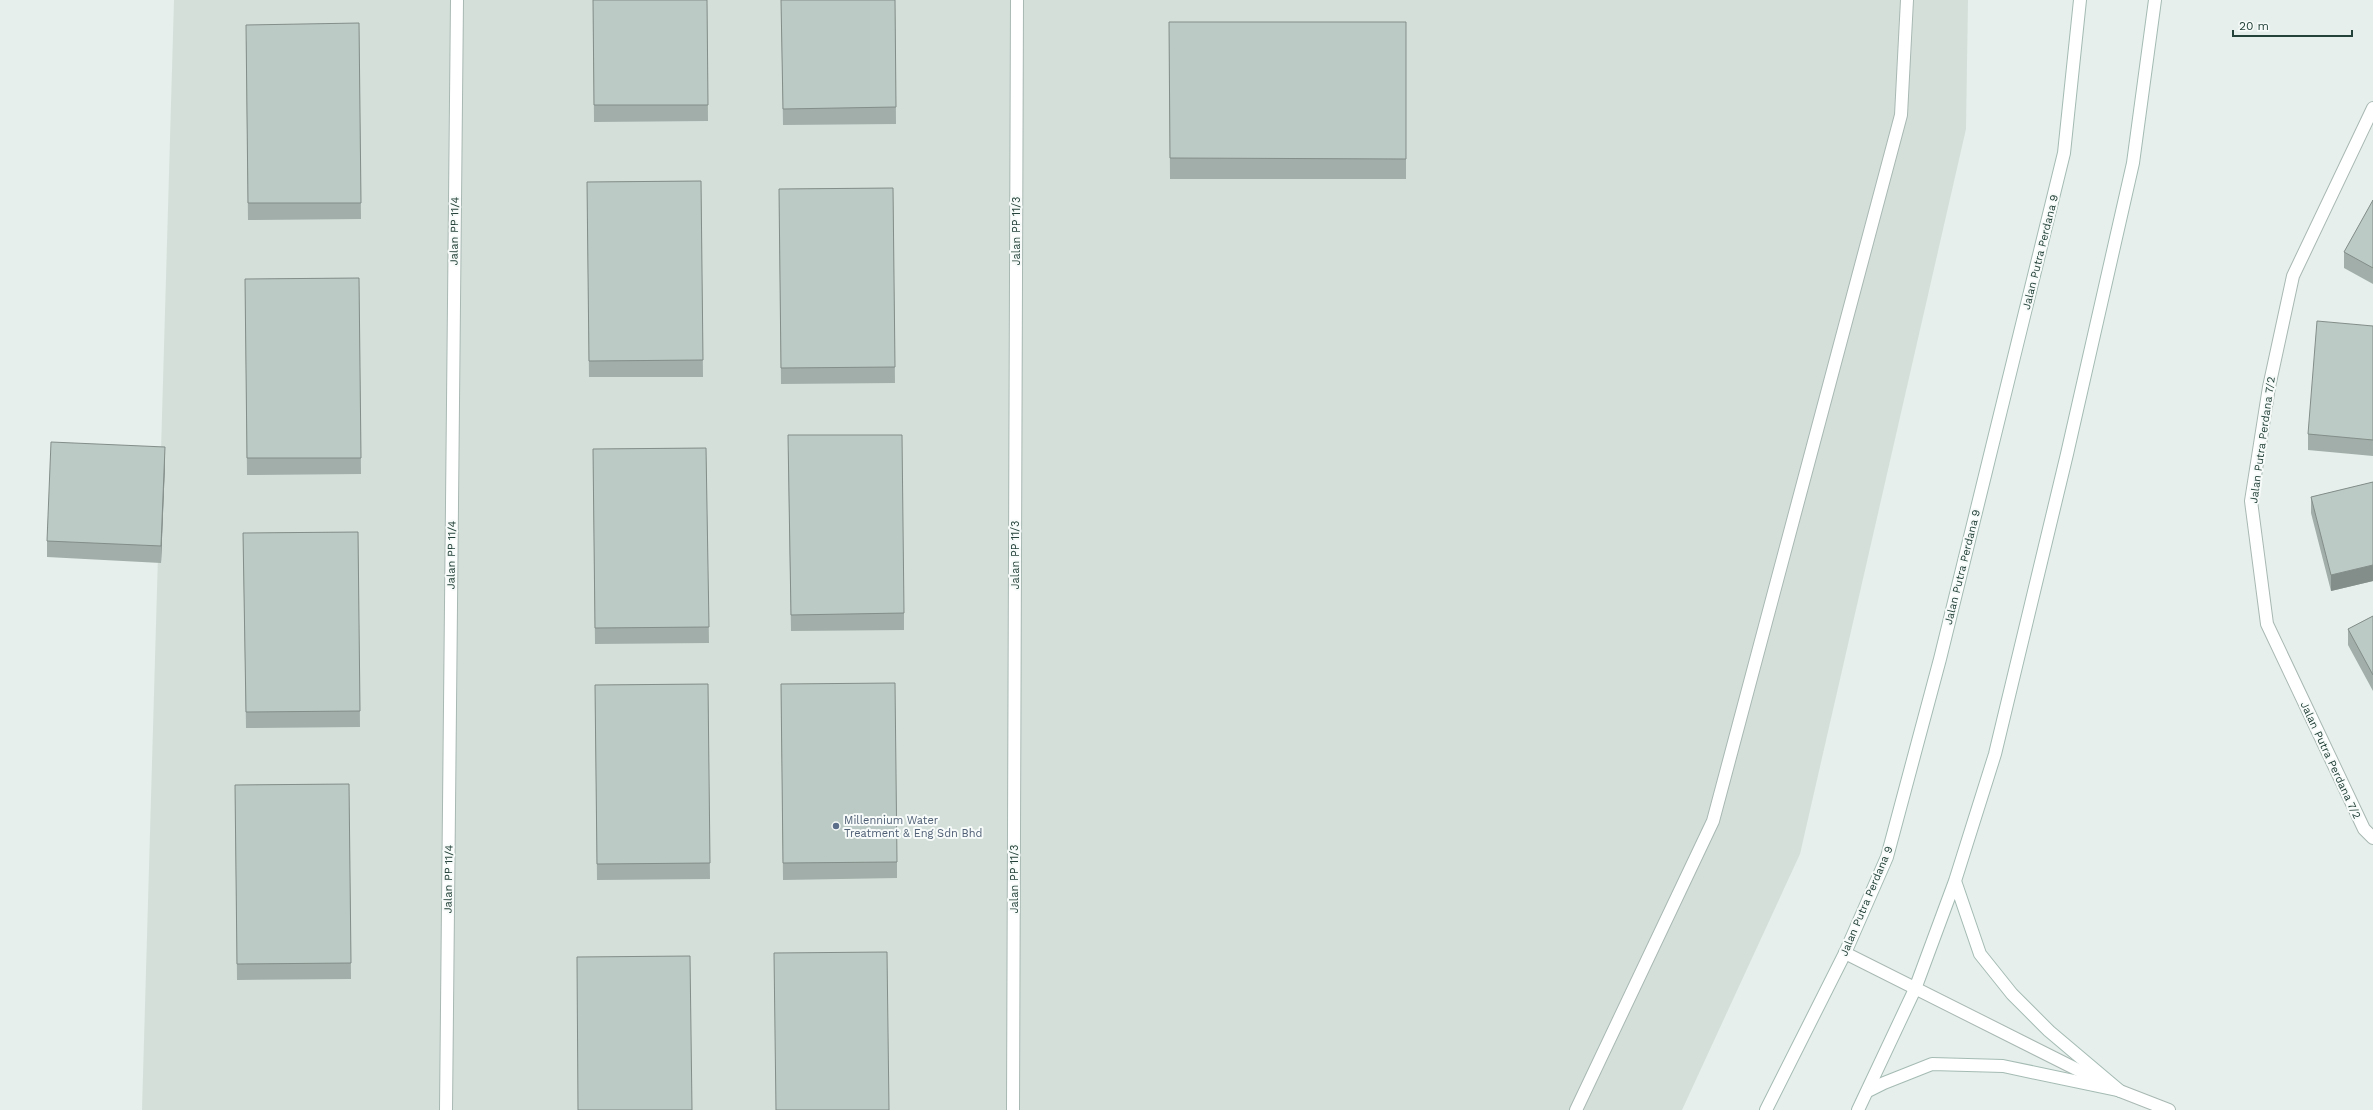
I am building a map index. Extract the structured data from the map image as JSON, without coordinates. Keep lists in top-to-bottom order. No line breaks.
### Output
{"streets":{"street":["Jalan PP 11/4","Jalan PP 11/3","Jalan Putra Perdana 9","Jalan Putra Perdana 7/2"]},"places":["Millennium Water Treatment & Eng Sdn Bhd"],"scale_bar":"20 m"}
